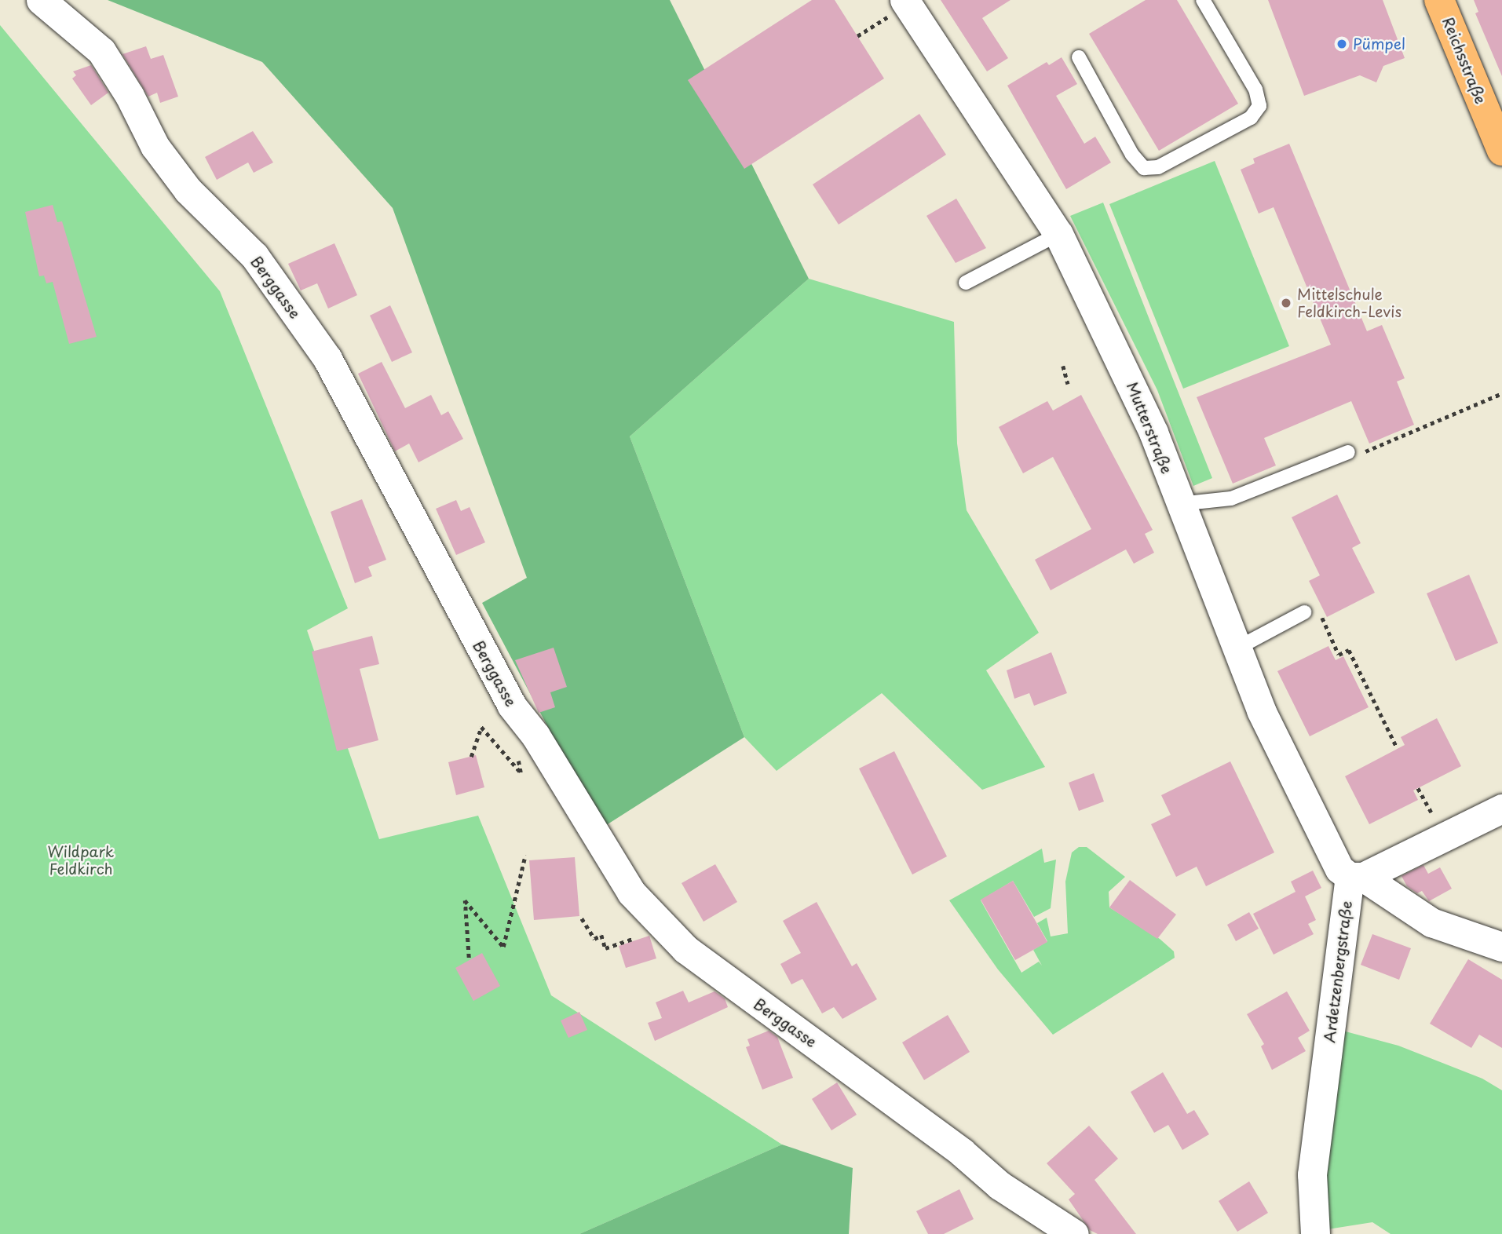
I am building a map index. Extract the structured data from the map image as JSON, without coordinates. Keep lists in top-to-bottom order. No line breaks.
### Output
{"streets":{"main road":["Reichsstraße"],"street":["Berggasse","Mutterstraße","Ardetzenbergstraße"]},"crossings":[["Mutterstraße","Ardetzenbergstraße"]],"parks":["Wildpark Feldkirch"],"places":["Pümpel","Mittelschule Feldkirch-Levis"]}
